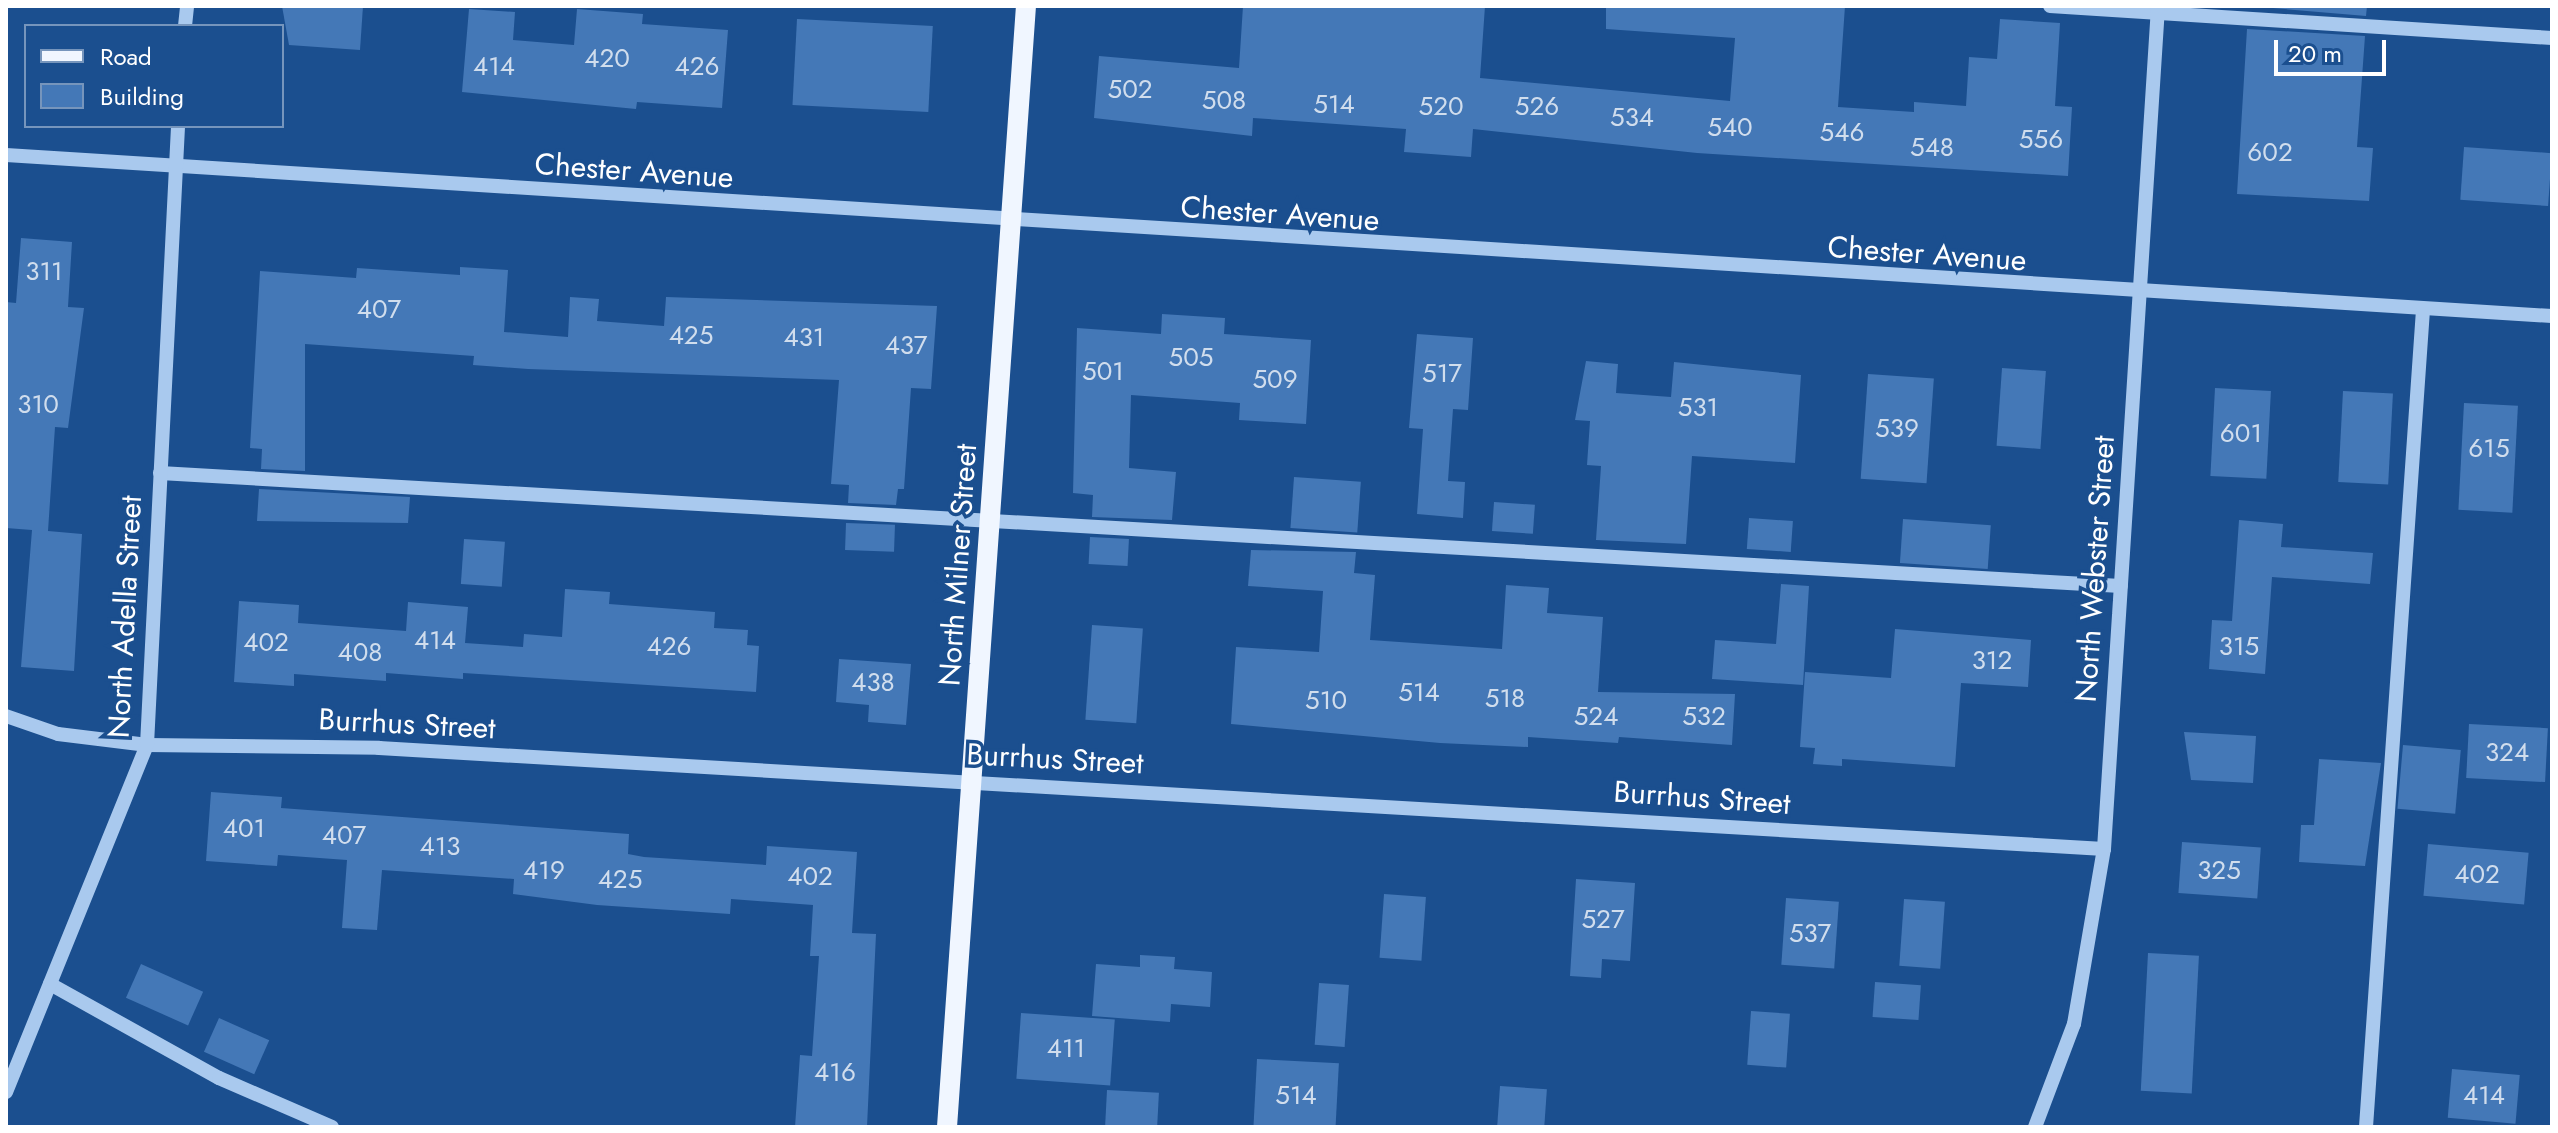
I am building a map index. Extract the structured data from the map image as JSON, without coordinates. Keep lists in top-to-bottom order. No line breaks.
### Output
{"streets":{"main road":["North Milner Street"],"street":["Chester Avenue","North Webster Street","North Adella Street","Burrhus Street"]},"crossings":[["Chester Avenue","North Milner Street"],["Chester Avenue","North Webster Street"],["Chester Avenue","North Adella Street"],["North Milner Street","Burrhus Street"],["North Webster Street","Burrhus Street"],["North Adella Street","Burrhus Street"]],"house_numbers":["420","414","426","502","508","514","520","526","534","540","546","556","548","602","311","407","425","431","437","505","501","517","509","310","531","539","601","615","414","402","426","315","408","312","438","514","518","510","524","532","324","401","407","413","419","325","402","402","425","527","537","411","416","514","414"],"legend":["Road","Building"],"scale_bar":"20 m"}
